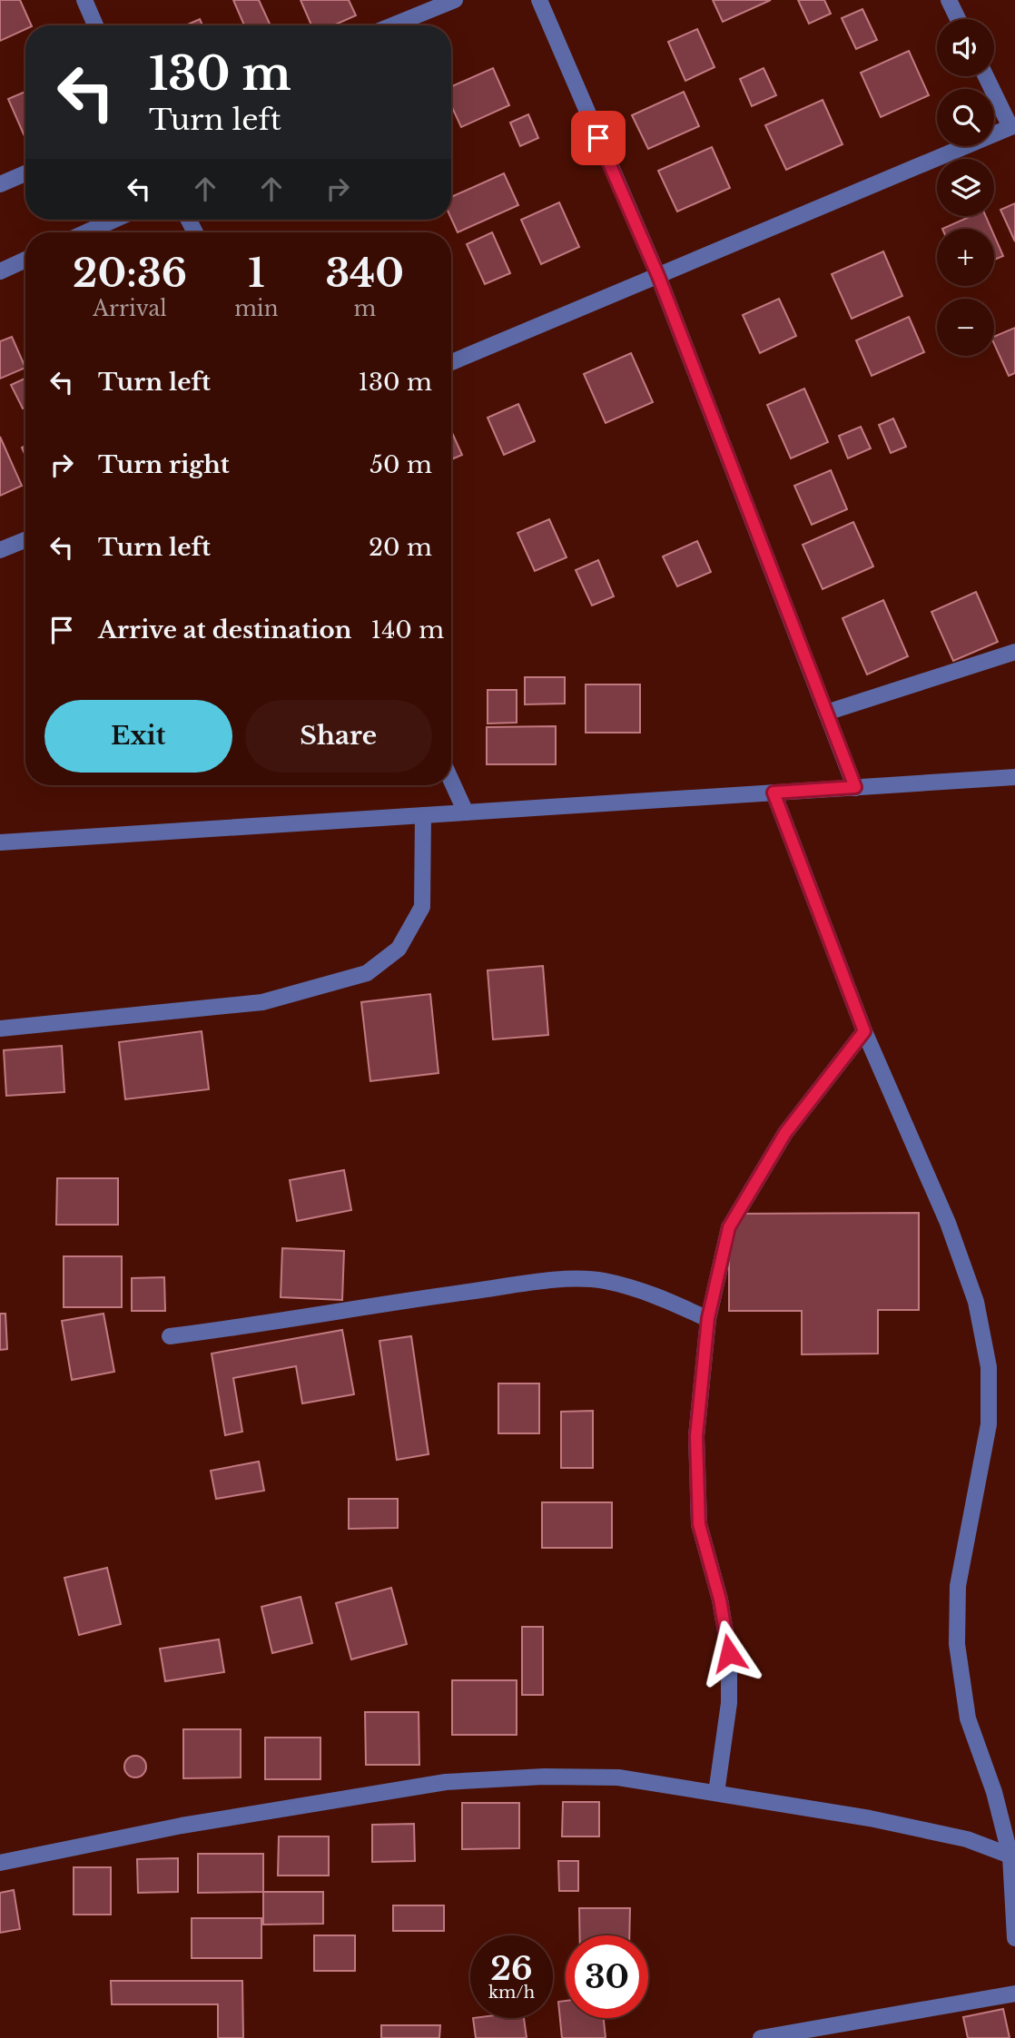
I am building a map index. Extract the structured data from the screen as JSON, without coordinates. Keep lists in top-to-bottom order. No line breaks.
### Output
{"page":{"map_buttons":["+","−"],"turn":["130 m","Turn left"],"eta":["20:36","Arrival","1","min","340","m"],"list":[{"name":"Turn left","value":"130 m"},{"name":"Turn right","value":"50 m"},{"name":"Turn left","value":"20 m"},{"name":"Arrive at destination","value":"140 m"}],"buttons":["Exit","Share"],"speed":"26 km/h","limit":"30"}}
